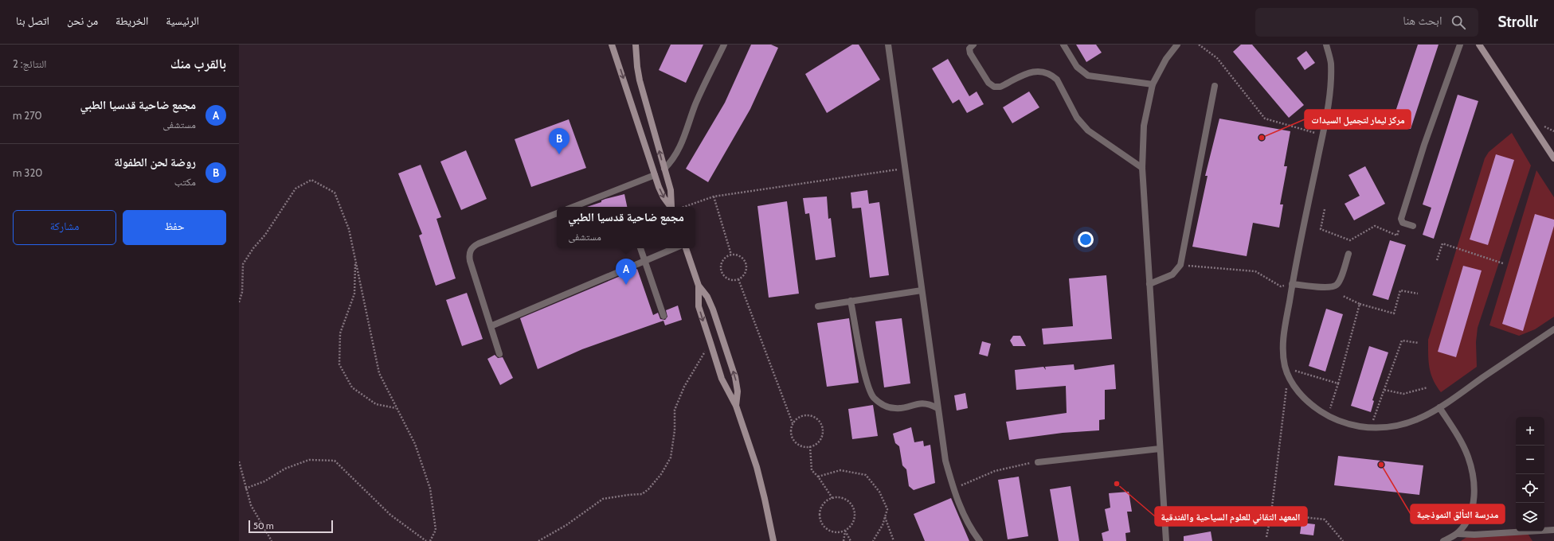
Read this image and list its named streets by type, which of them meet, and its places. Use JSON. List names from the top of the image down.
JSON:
{
  "places": ["مركز ليمار لتجميل السيدات", "مدرسة التألق النموذجية", "المعهد التقاني للعلوم السياحية والفندقية"],
  "scale_bar": "50 m",
  "page": {
    "header": "Strollr",
    "search": "ابحث هنا",
    "nav": [
      "الرئيسية",
      "الخريطة",
      "من نحن",
      "اتصل بنا"
    ],
    "heading": ["بالقرب منك", "النتائج: 2"],
    "list": [
      {
        "mark": "A",
        "name": "مجمع ضاحية قدسيا الطبي",
        "note": "مستشفى",
        "value": "270 m"
      },
      {
        "mark": "B",
        "name": "روضة لحن الطفولة",
        "note": "مكتب",
        "value": "320 m"
      }
    ],
    "pins": ["B", "A"],
    "buttons": ["حفظ", "مشاركة"],
    "popup": ["مجمع ضاحية قدسيا الطبي", "مستشفى"],
    "map_buttons": ["+", "−"],
    "scale": "50 m"
  }
}
